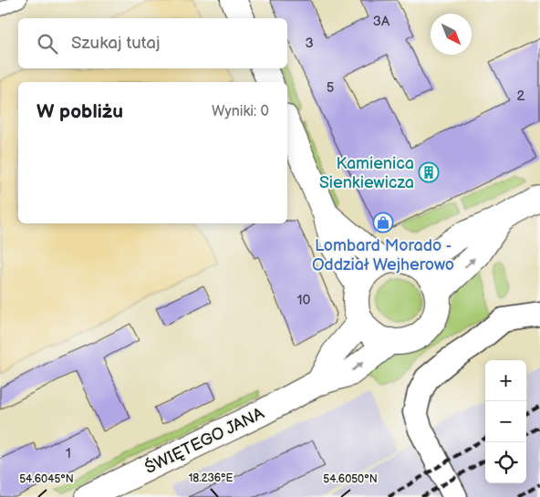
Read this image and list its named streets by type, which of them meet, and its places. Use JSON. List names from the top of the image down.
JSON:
{
  "streets": {
    "street": ["ŚWIĘTEGO JANA"]
  },
  "places": {
    "building": ["Kamienica Sienkiewicza"],
    "shop": ["Lombard Morado - Oddział Wejherowo"]
  },
  "house_numbers": [
    "3A",
    "3",
    "5",
    "2",
    "10",
    "1"
  ],
  "north": "bottom right",
  "page": {
    "search": "Szukaj tutaj",
    "heading": ["W pobliżu", "Wyniki: 0"],
    "map_buttons": ["+", "−"]
  },
  "coordinates": ["18.236°E", "54.6045°N", "54.6050°N"]
}
